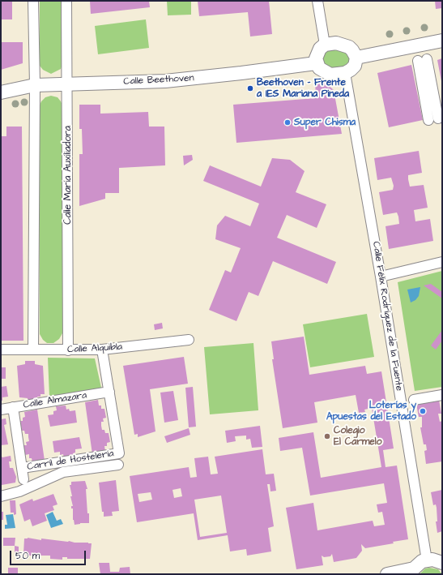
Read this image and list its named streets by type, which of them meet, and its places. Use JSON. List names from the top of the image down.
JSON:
{
  "streets": {
    "main road": ["Calle Beethoven"],
    "street": [
      "Calle María Auxiliadora",
      "Calle Félix Rodríguez de la Fuente",
      "Calle Alquibla",
      "Calle Almazara",
      "Carril de Hostelería"
    ]
  },
  "crossings": [
    ["Calle Beethoven", "Calle María Auxiliadora"],
    ["Calle Beethoven", "Calle Félix Rodríguez de la Fuente"],
    ["Calle María Auxiliadora", "Calle Alquibla"],
    ["Calle Almazara", "Carril de Hostelería"]
  ],
  "places": [
    "Beethoven - Frente a IES Mariana Pineda",
    "Super Chisma",
    "Loterías y Apuestas del Estado",
    "Colegio El Carmelo"
  ],
  "scale_bar": "50 m"
}
